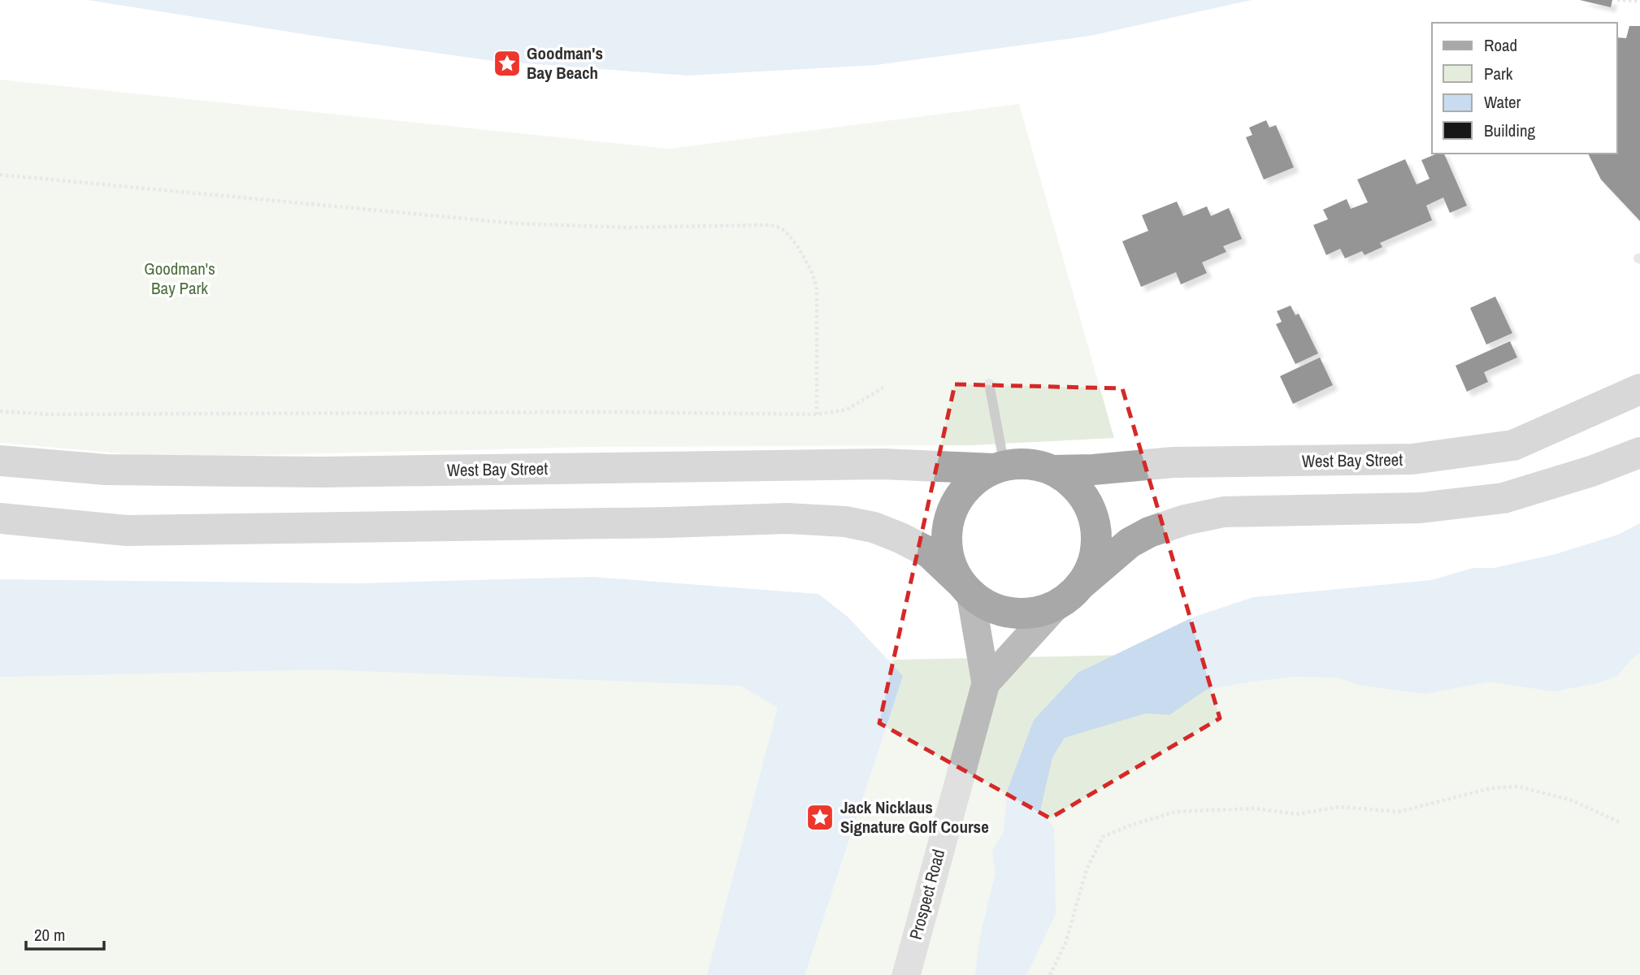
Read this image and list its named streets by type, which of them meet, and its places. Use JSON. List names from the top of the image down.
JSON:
{
  "streets": {
    "main road": ["West Bay Street"],
    "street": ["Prospect Road"]
  },
  "crossings": [
    ["West Bay Street", "Prospect Road"]
  ],
  "parks": ["Goodman's Bay Park"],
  "places": {
    "place": ["Goodman's Bay Beach", "Jack Nicklaus Signature Golf Course"]
  },
  "legend": [
    "Road",
    "Park",
    "Water",
    "Building"
  ],
  "scale_bar": "20 m"
}
